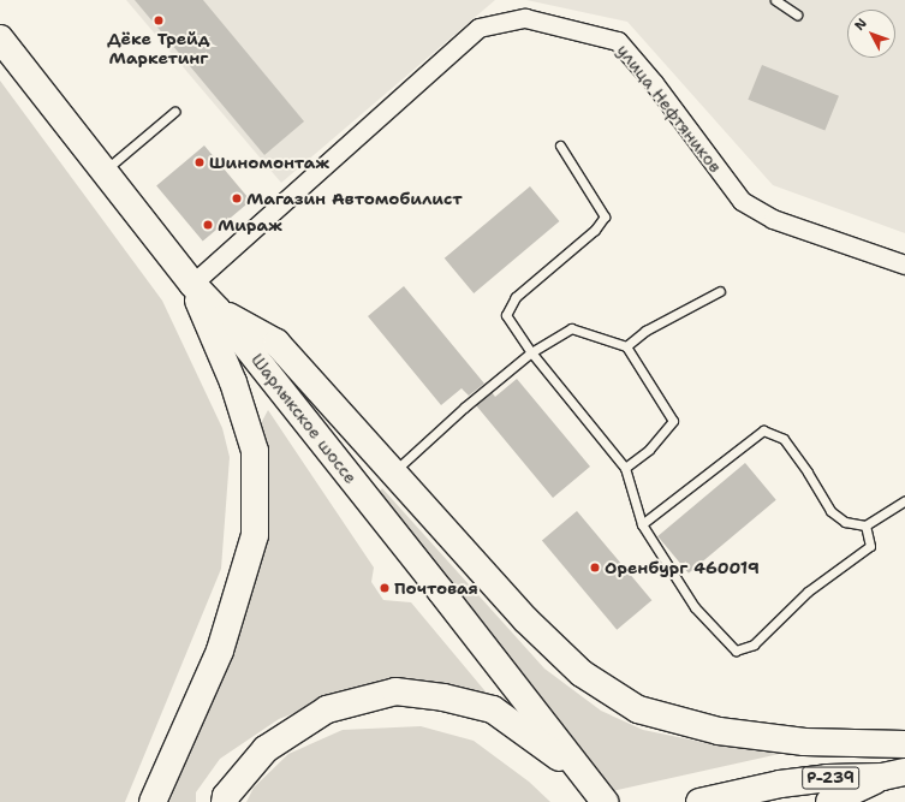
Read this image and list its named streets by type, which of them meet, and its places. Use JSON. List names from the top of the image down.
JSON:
{
  "streets": {
    "main road": ["Шарлыкское шоссе", "Р-239"],
    "street": ["улица Нефтяников"]
  },
  "crossings": [
    ["улица Нефтяников", "Шарлыкское шоссе"]
  ],
  "places": [
    "Дёке Трейд Маркетинг",
    "Шиномонтаж",
    "Магазин Автомобилист",
    "Мираж",
    "Оренбург 460019",
    "Почтовая"
  ],
  "north": "top left"
}
